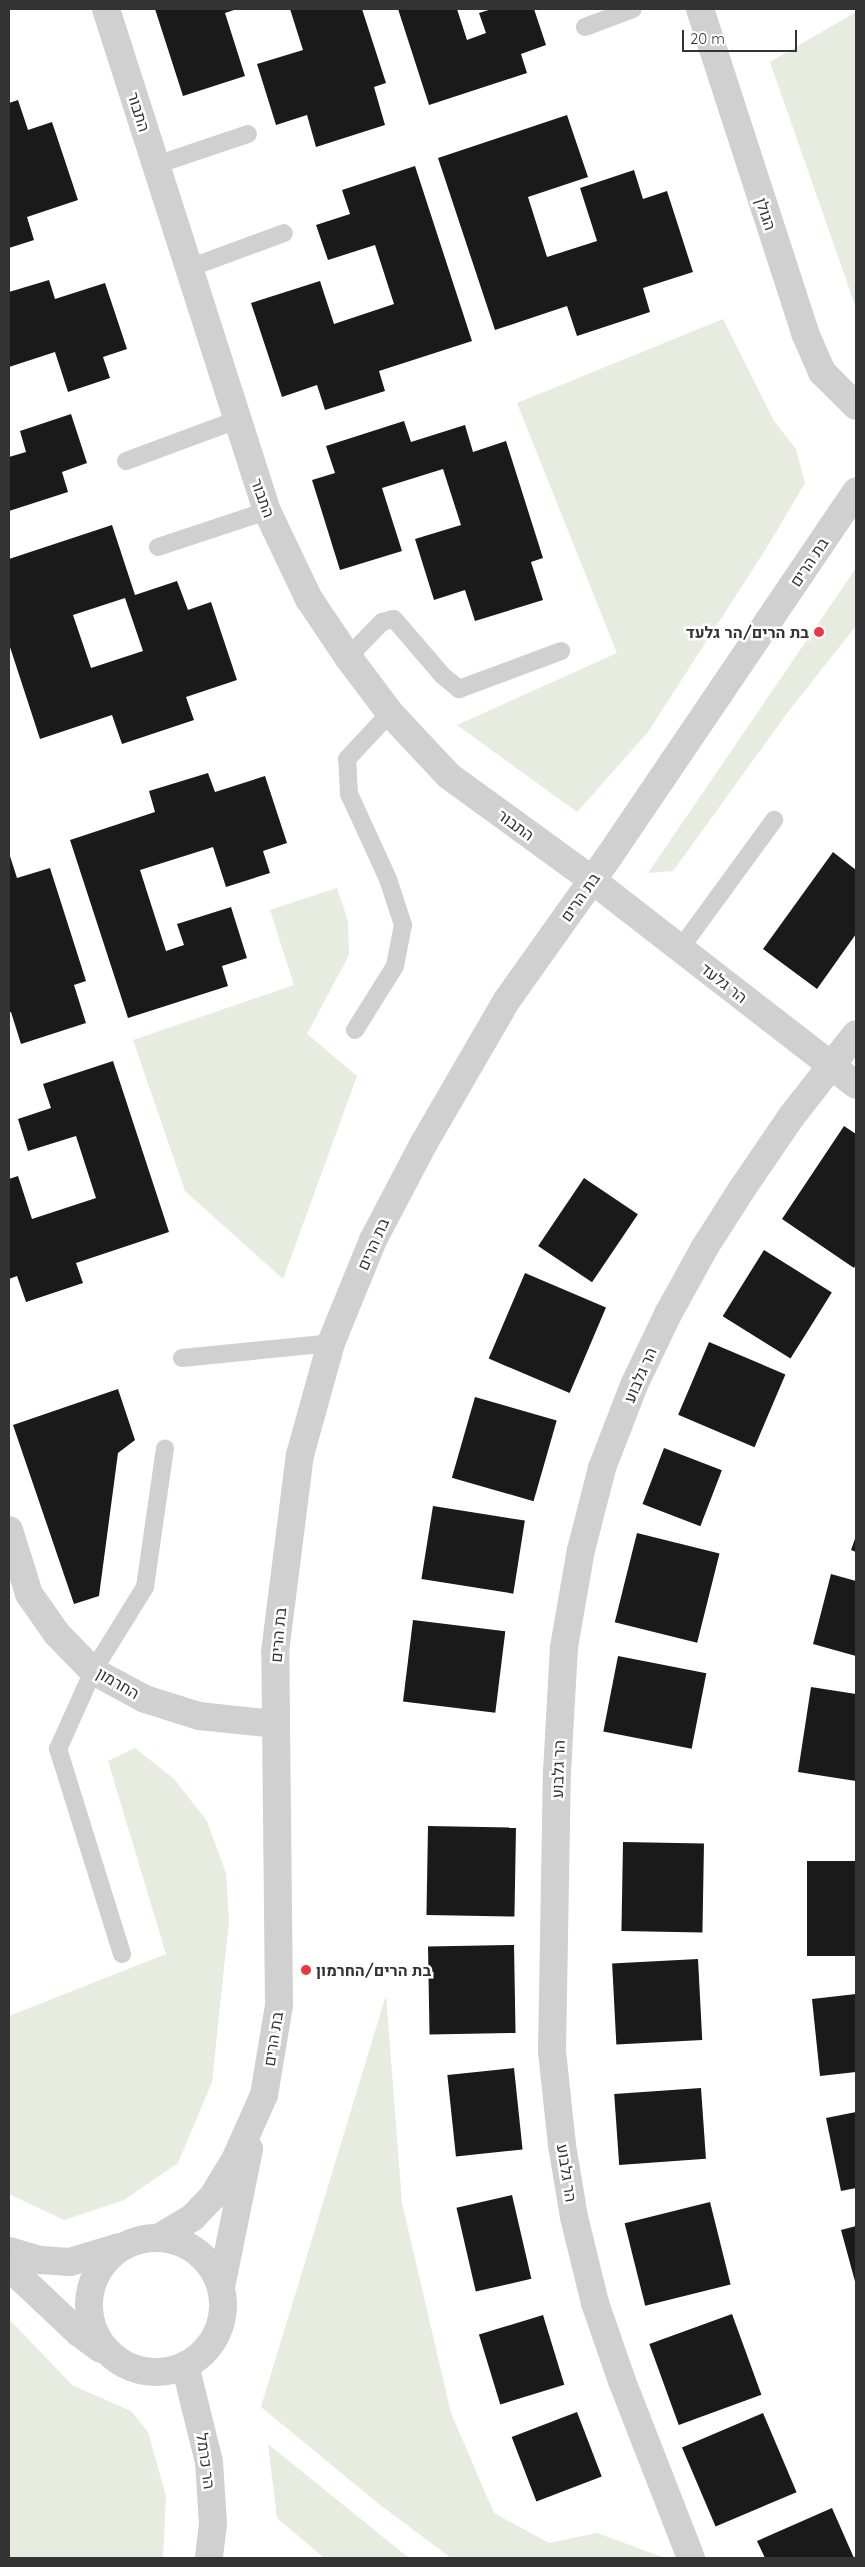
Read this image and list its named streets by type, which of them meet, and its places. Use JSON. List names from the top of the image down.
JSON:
{
  "streets": {
    "street": [
      "התבור",
      "הגולן",
      "בת הרים",
      "הר גלעד",
      "הר גלבוע",
      "החרמון",
      "הר כרמל"
    ]
  },
  "crossings": [
    ["התבור", "בת הרים"],
    ["התבור", "הר גלעד"],
    ["בת הרים", "הר גלעד"],
    ["בת הרים", "החרמון"],
    ["בת הרים", "הר כרמל"],
    ["הר גלעד", "הר גלבוע"]
  ],
  "places": ["בת הרים/הר גלעד", "בת הרים/החרמון"],
  "scale_bar": "20 m"
}
